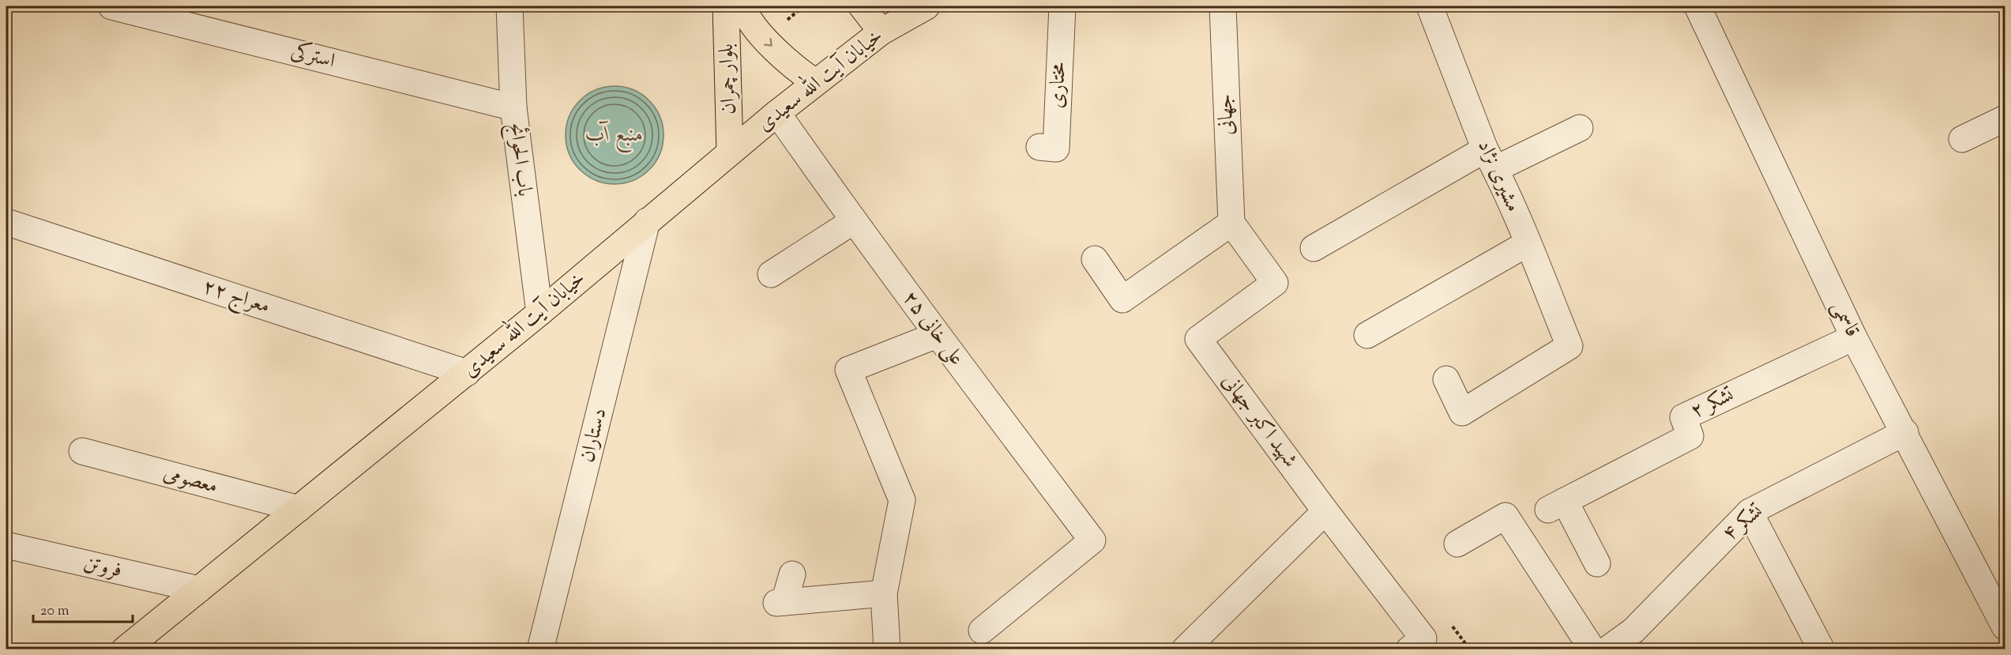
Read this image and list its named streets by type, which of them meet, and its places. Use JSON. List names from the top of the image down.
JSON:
{
  "streets": {
    "main road": ["بلوار چمران", "خیابان آیت الله سعیدی"],
    "street": [
      "استرکی",
      "مختاری",
      "جهانی",
      "باب الحوائج",
      "مشیری نژاد",
      "معراج ۲۲",
      "قاسمی",
      "علی خانی ۲۵",
      "تشکر ۲",
      "شهید اکبر جهانی",
      "دستاران",
      "معصومی",
      "تشکر ۴",
      "فروتن"
    ]
  },
  "crossings": [
    ["استرکی", "باب الحوائج"],
    ["بلوار چمران", "خیابان آیت الله سعیدی"],
    ["خیابان آیت الله سعیدی", "باب الحوائج"],
    ["خیابان آیت الله سعیدی", "معراج ۲۲"],
    ["خیابان آیت الله سعیدی", "علی خانی ۲۵"],
    ["خیابان آیت الله سعیدی", "دستاران"],
    ["خیابان آیت الله سعیدی", "معصومی"],
    ["خیابان آیت الله سعیدی", "فروتن"],
    ["جهانی", "شهید اکبر جهانی"],
    ["قاسمی", "تشکر ۲"],
    ["قاسمی", "تشکر ۴"]
  ],
  "water": ["منبع آب"],
  "scale_bar": "20 m"
}
